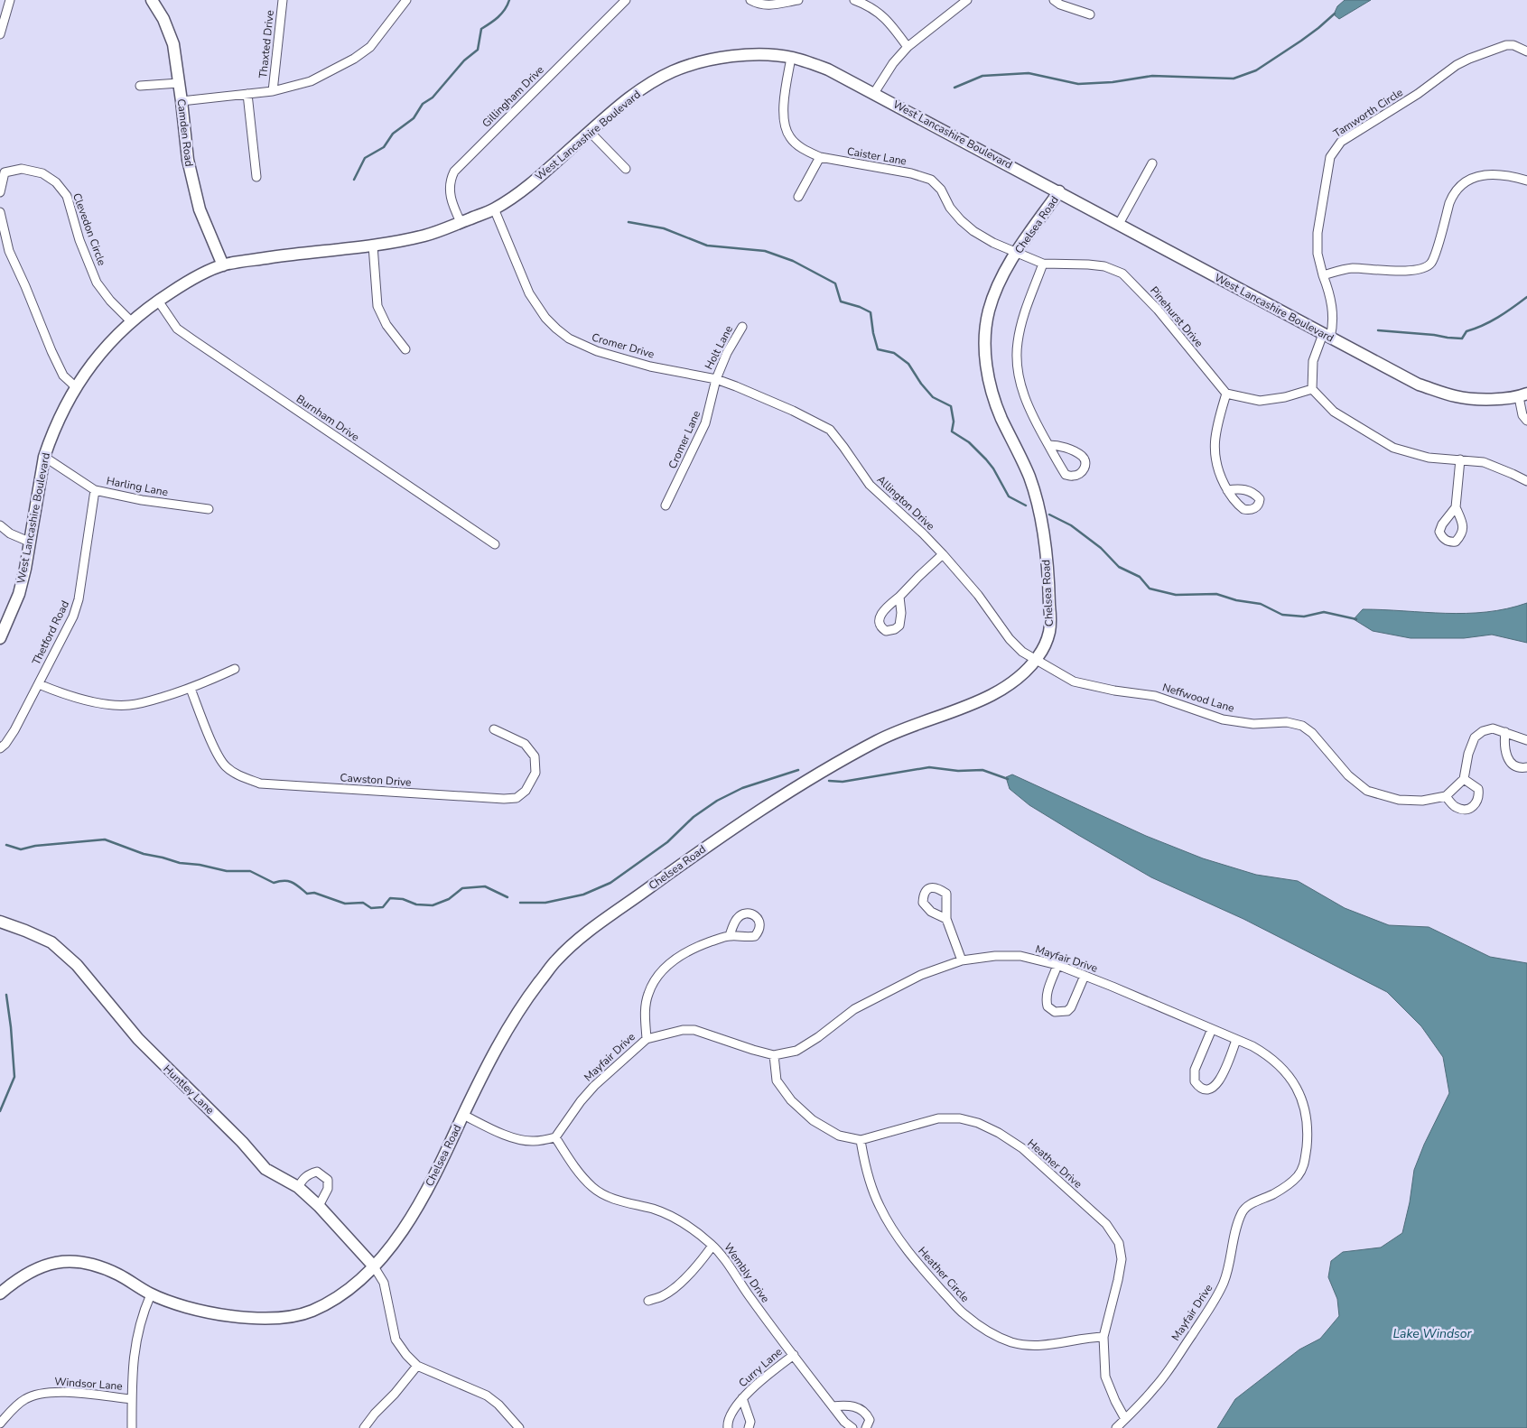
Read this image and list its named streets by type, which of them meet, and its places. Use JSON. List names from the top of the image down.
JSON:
{
  "streets": {
    "street": [
      "Thaxted Drive",
      "Gillingham Drive",
      "Tamworth Circle",
      "Camden Road",
      "West Lancashire Boulevard",
      "Caister Lane",
      "Chelsea Road",
      "Clevedon Circle",
      "Pinehurst Drive",
      "Cromer Drive",
      "Holt Lane",
      "Burnham Drive",
      "Cromer Lane",
      "Harling Lane",
      "Allington Drive",
      "Thetford Road",
      "Neffwood Lane",
      "Cawston Drive",
      "Mayfair Drive",
      "Huntley Lane",
      "Heather Drive",
      "Wembly Drive",
      "Heather Circle",
      "Curry Lane",
      "Windsor Lane"
    ]
  },
  "crossings": [
    ["Thaxted Drive", "Camden Road"],
    ["Gillingham Drive", "West Lancashire Boulevard"],
    ["Tamworth Circle", "West Lancashire Boulevard"],
    ["Camden Road", "West Lancashire Boulevard"],
    ["West Lancashire Boulevard", "Caister Lane"],
    ["West Lancashire Boulevard", "Chelsea Road"],
    ["West Lancashire Boulevard", "Clevedon Circle"],
    ["West Lancashire Boulevard", "Cromer Drive"],
    ["West Lancashire Boulevard", "Burnham Drive"],
    ["West Lancashire Boulevard", "Harling Lane"],
    ["Caister Lane", "Chelsea Road"],
    ["Caister Lane", "Pinehurst Drive"],
    ["Chelsea Road", "Pinehurst Drive"],
    ["Chelsea Road", "Allington Drive"],
    ["Chelsea Road", "Neffwood Lane"],
    ["Chelsea Road", "Huntley Lane"],
    ["Cromer Drive", "Holt Lane"],
    ["Cromer Drive", "Cromer Lane"],
    ["Cromer Drive", "Allington Drive"],
    ["Holt Lane", "Cromer Lane"],
    ["Holt Lane", "Allington Drive"],
    ["Cromer Lane", "Allington Drive"],
    ["Harling Lane", "Thetford Road"],
    ["Allington Drive", "Neffwood Lane"],
    ["Mayfair Drive", "Heather Drive"],
    ["Mayfair Drive", "Wembly Drive"],
    ["Heather Drive", "Heather Circle"],
    ["Wembly Drive", "Curry Lane"]
  ],
  "water": ["Lake Windsor"]
}
